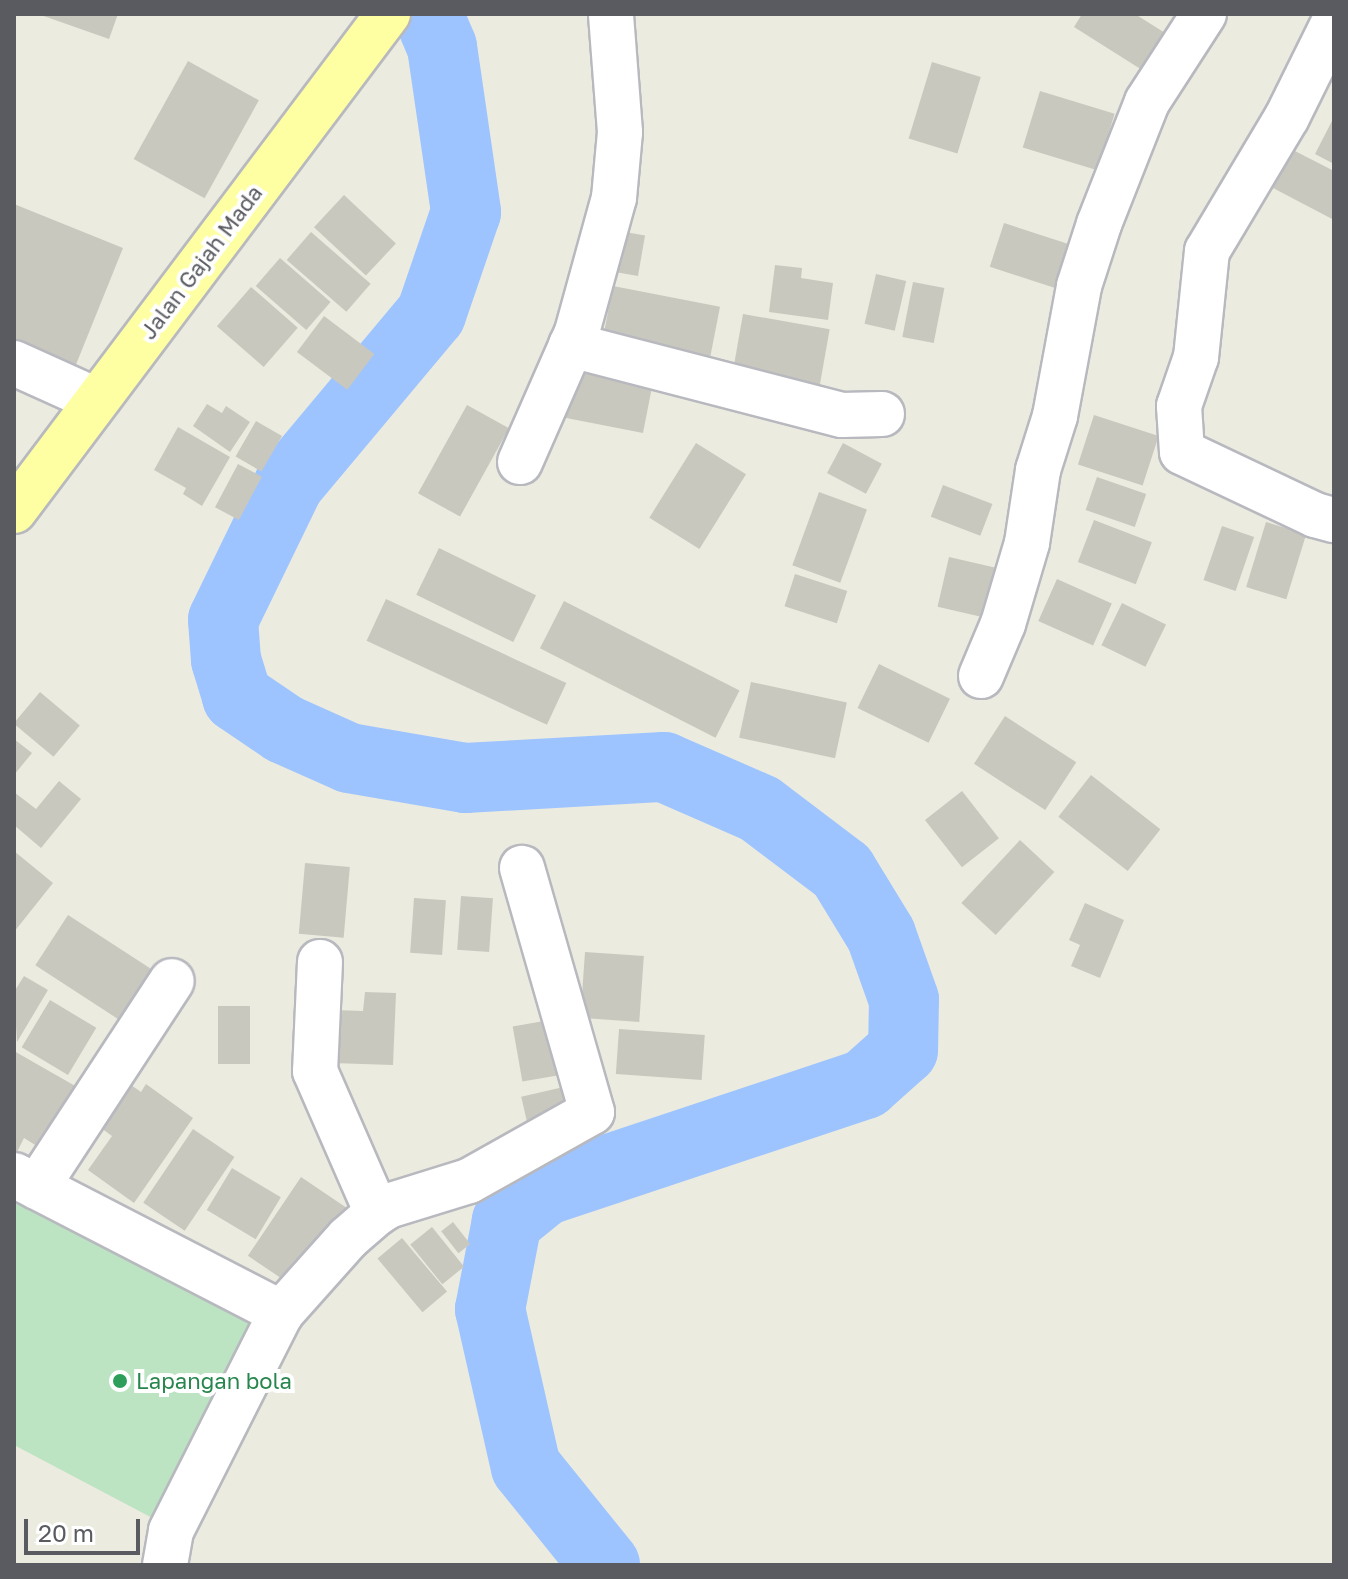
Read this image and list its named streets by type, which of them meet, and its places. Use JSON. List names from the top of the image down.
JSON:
{
  "streets": {
    "main road": ["Jalan Gajah Mada"]
  },
  "places": ["Lapangan bola"],
  "scale_bar": "20 m"
}
